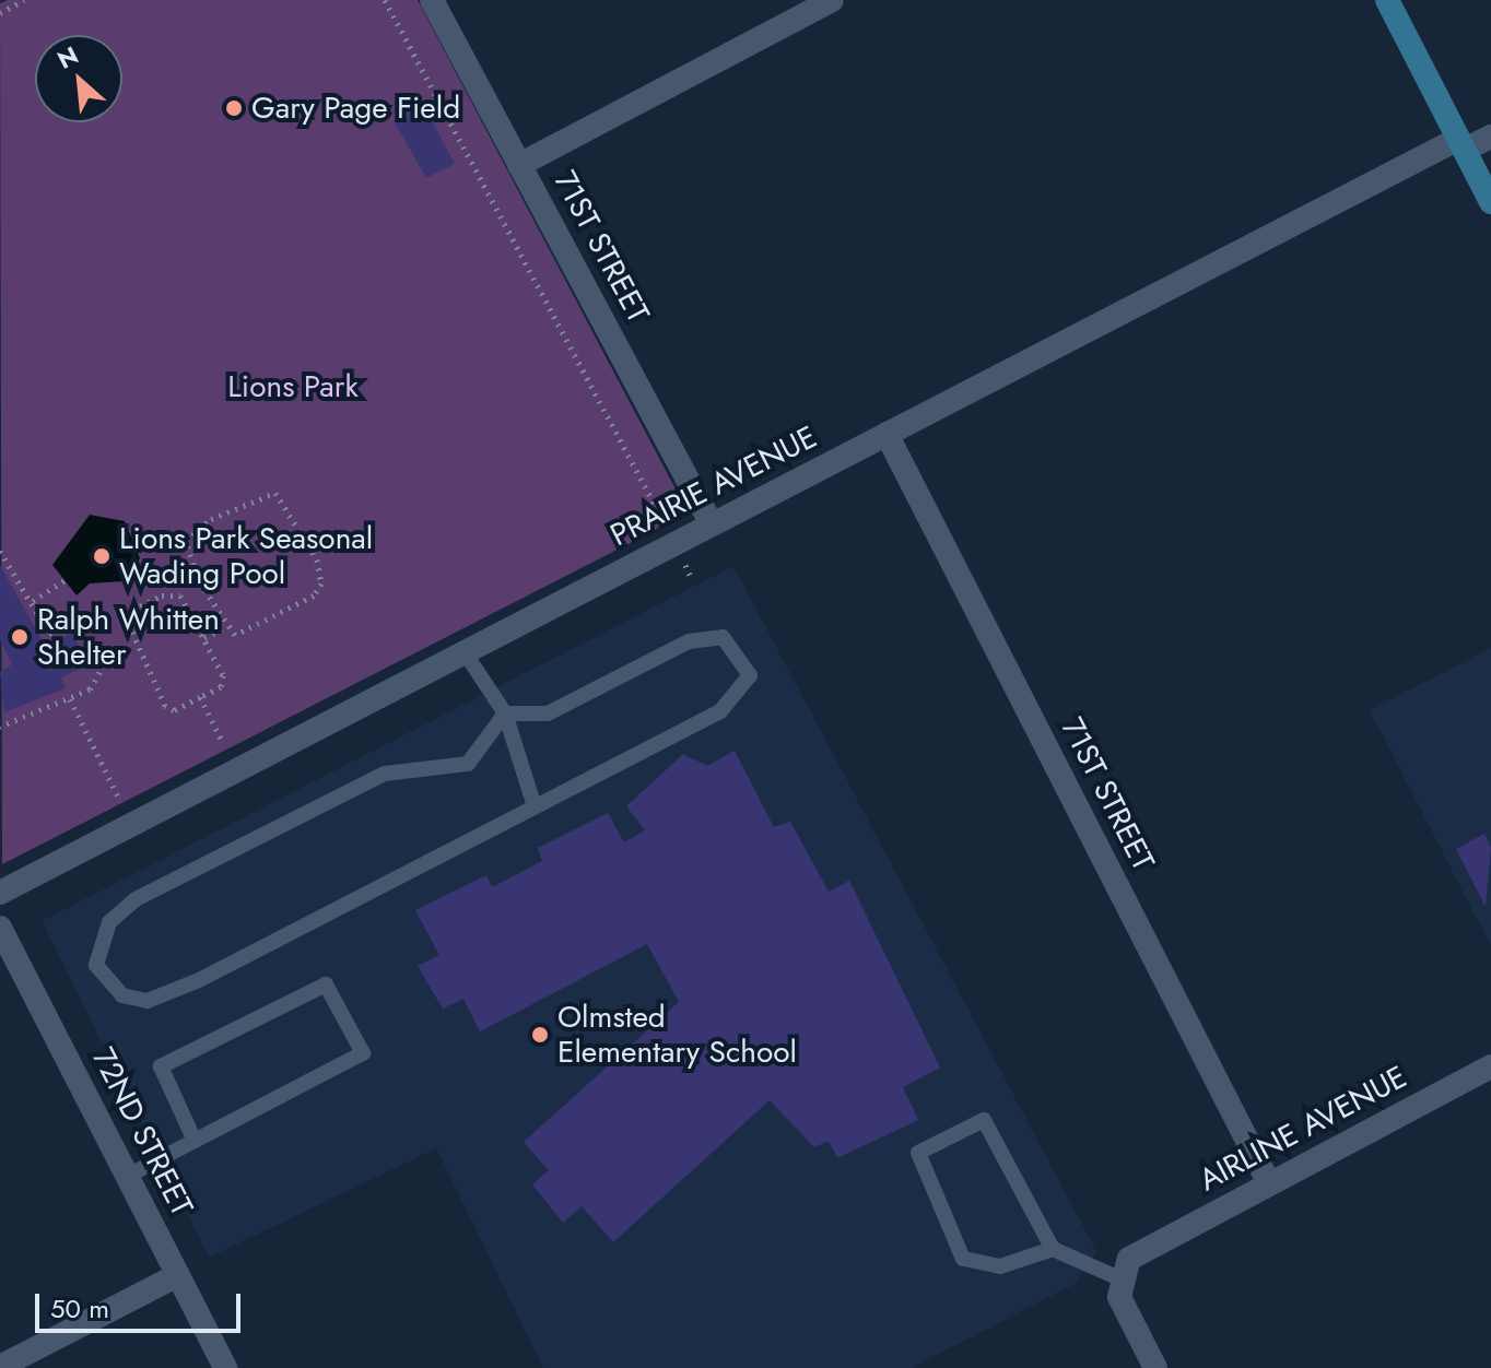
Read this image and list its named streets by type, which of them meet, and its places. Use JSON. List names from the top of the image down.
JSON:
{
  "streets": {
    "street": [
      "71ST STREET",
      "PRAIRIE AVENUE",
      "AIRLINE AVENUE",
      "72ND STREET"
    ]
  },
  "crossings": [
    ["71ST STREET", "PRAIRIE AVENUE"],
    ["71ST STREET", "AIRLINE AVENUE"]
  ],
  "parks": ["Lions Park"],
  "places": [
    "Gary Page Field",
    "Lions Park Seasonal Wading Pool",
    "Ralph Whitten Shelter",
    "Olmsted Elementary School"
  ],
  "scale_bar": "50 m",
  "north": "top left"
}
